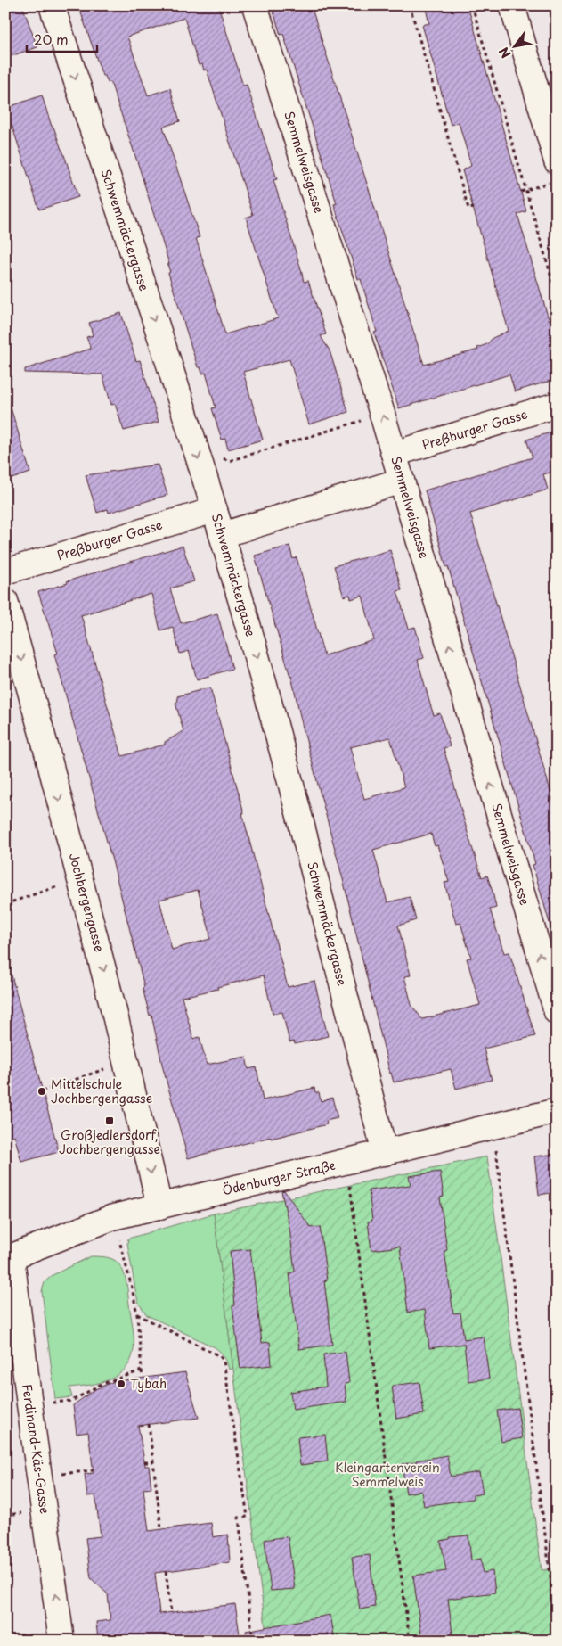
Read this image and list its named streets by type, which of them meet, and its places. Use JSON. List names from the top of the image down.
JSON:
{
  "streets": {
    "street": [
      "Semmelweisgasse",
      "Schwemmäckergasse",
      "Preßburger Gasse",
      "Jochbergengasse",
      "Ödenburger Straße",
      "Ferdinand-Käs-Gasse"
    ]
  },
  "crossings": [
    ["Semmelweisgasse", "Preßburger Gasse"],
    ["Schwemmäckergasse", "Preßburger Gasse"],
    ["Schwemmäckergasse", "Ödenburger Straße"],
    ["Jochbergengasse", "Ödenburger Straße"],
    ["Ödenburger Straße", "Ferdinand-Käs-Gasse"]
  ],
  "one_way": [
    "Semmelweisgasse",
    "Schwemmäckergasse",
    "Jochbergengasse",
    "Ferdinand-Käs-Gasse"
  ],
  "parks": ["Kleingartenverein Semmelweis"],
  "places": {
    "other": ["Mittelschule Jochbergengasse", "Tybah"],
    "transit": ["Großjedlersdorf, Jochbergengasse"]
  },
  "scale_bar": "20 m",
  "north": "bottom left"
}
